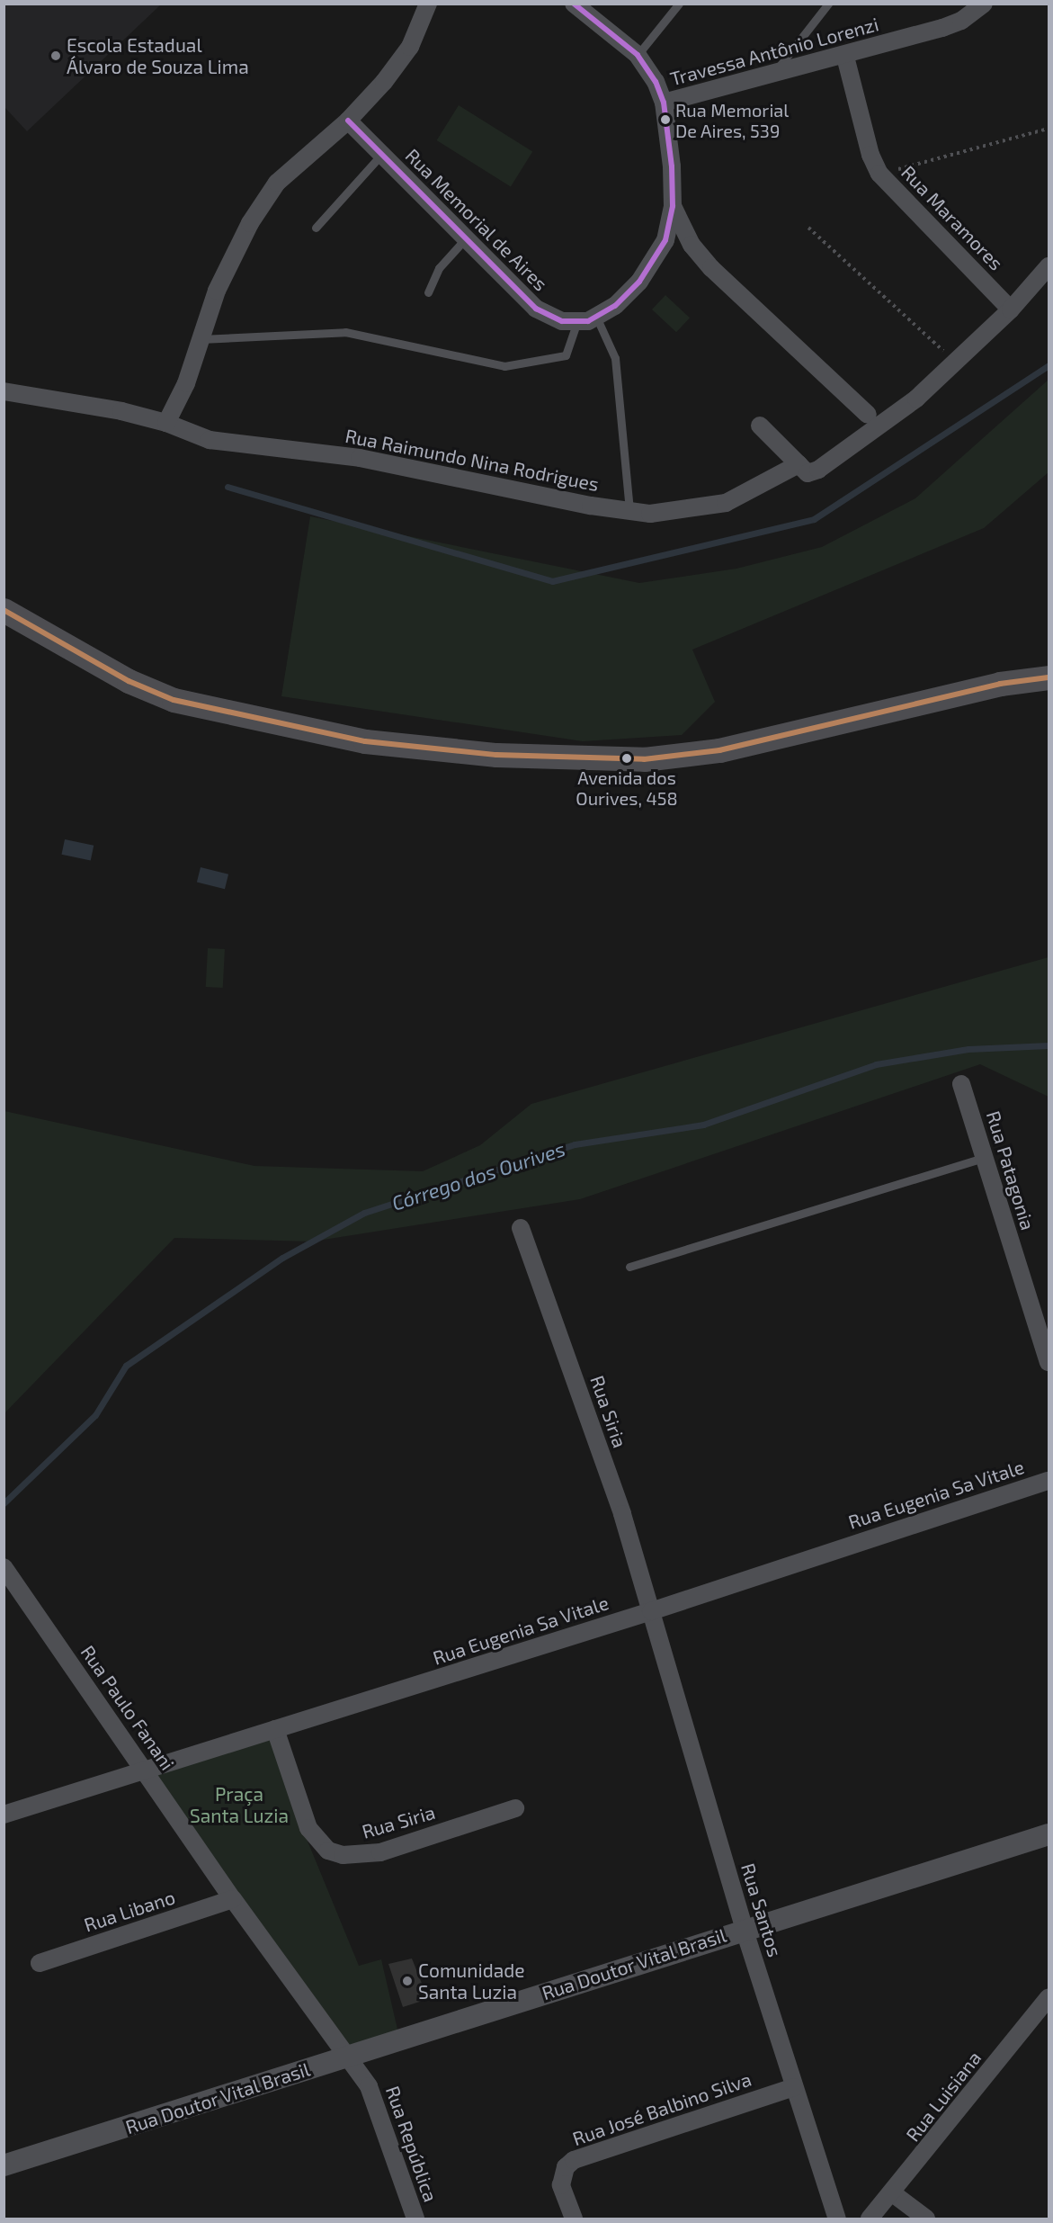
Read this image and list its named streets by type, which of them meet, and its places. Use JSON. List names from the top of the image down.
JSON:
{
  "streets": {
    "street": [
      "Travessa Antônio Lorenzi",
      "Rua Maramores",
      "Rua Memorial de Aires",
      "Rua Raimundo Nina Rodrigues",
      "Rua Patagonia",
      "Rua Siria",
      "Rua Eugenia Sa Vitale",
      "Rua Paulo Fanani",
      "Rua Santos",
      "Rua Libano",
      "Rua Doutor Vital Brasil",
      "Rua Luisiana",
      "Rua José Balbino Silva",
      "Rua República"
    ]
  },
  "crossings": [
    ["Travessa Antônio Lorenzi", "Rua Maramores"],
    ["Travessa Antônio Lorenzi", "Rua Memorial de Aires"],
    ["Rua Siria", "Rua Eugenia Sa Vitale"],
    ["Rua Siria", "Rua Santos"],
    ["Rua Eugenia Sa Vitale", "Rua Paulo Fanani"],
    ["Rua Eugenia Sa Vitale", "Rua Santos"],
    ["Rua Paulo Fanani", "Rua Libano"],
    ["Rua Paulo Fanani", "Rua Doutor Vital Brasil"],
    ["Rua Paulo Fanani", "Rua República"],
    ["Rua Santos", "Rua Doutor Vital Brasil"],
    ["Rua Santos", "Rua José Balbino Silva"],
    ["Rua Doutor Vital Brasil", "Rua República"]
  ],
  "water": ["Córrego dos Ourives"],
  "parks": ["Praça Santa Luzia"],
  "places": [
    "Escola Estadual Álvaro de Souza Lima",
    "Rua Memorial De Aires, 539",
    "Avenida dos Ourives, 458",
    "Comunidade Santa Luzia"
  ]
}
